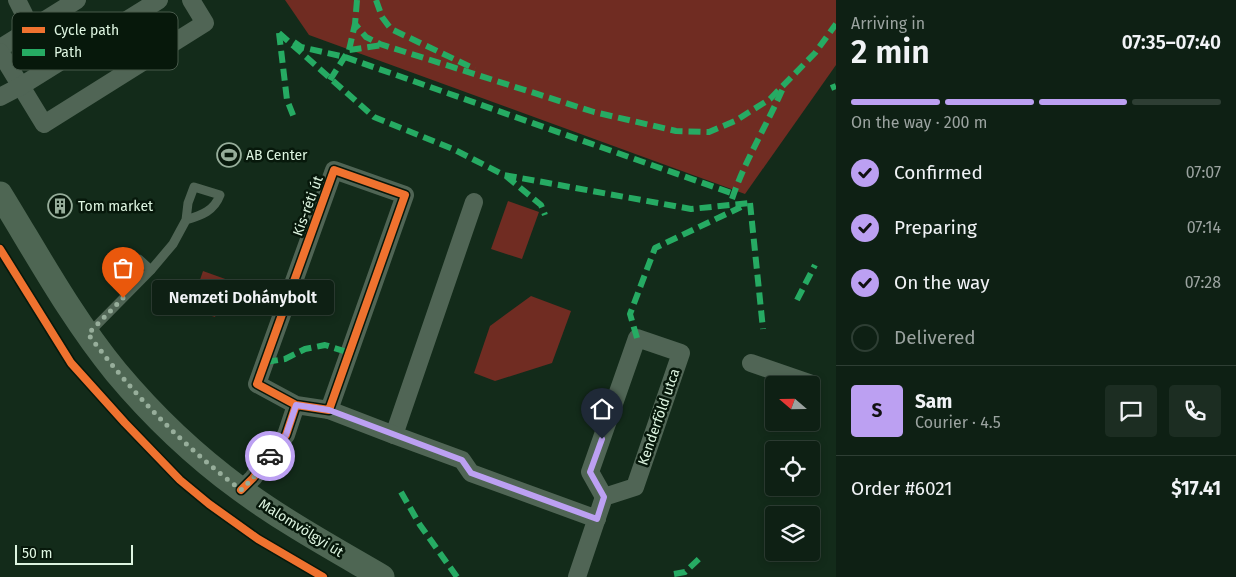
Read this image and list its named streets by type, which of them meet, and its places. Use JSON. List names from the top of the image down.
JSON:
{
  "streets": {
    "main road": ["Malomvölgyi út"],
    "street": ["Kis-réti út", "Kenderföld utca"]
  },
  "places": {
    "sports": ["AB Center"],
    "building": ["Tom market"],
    "other": ["Nemzeti Dohánybolt"]
  },
  "legend": ["Cycle path", "Path"],
  "scale_bar": "50 m",
  "north": "left",
  "page": {
    "heading": ["2 min", "Arriving in", "07:35–07:40"],
    "panel": [
      "Sam",
      "Courier · 4.5",
      "Order #6021",
      "$17.41"
    ],
    "bar": "On the way · 200 m",
    "list": [
      ["Confirmed", "07:07"],
      ["Preparing", "07:14"],
      ["On the way", "07:28"],
      "Delivered"
    ],
    "bubble": "Nemzeti Dohánybolt",
    "round": "S",
    "scale": "50 m"
  }
}
